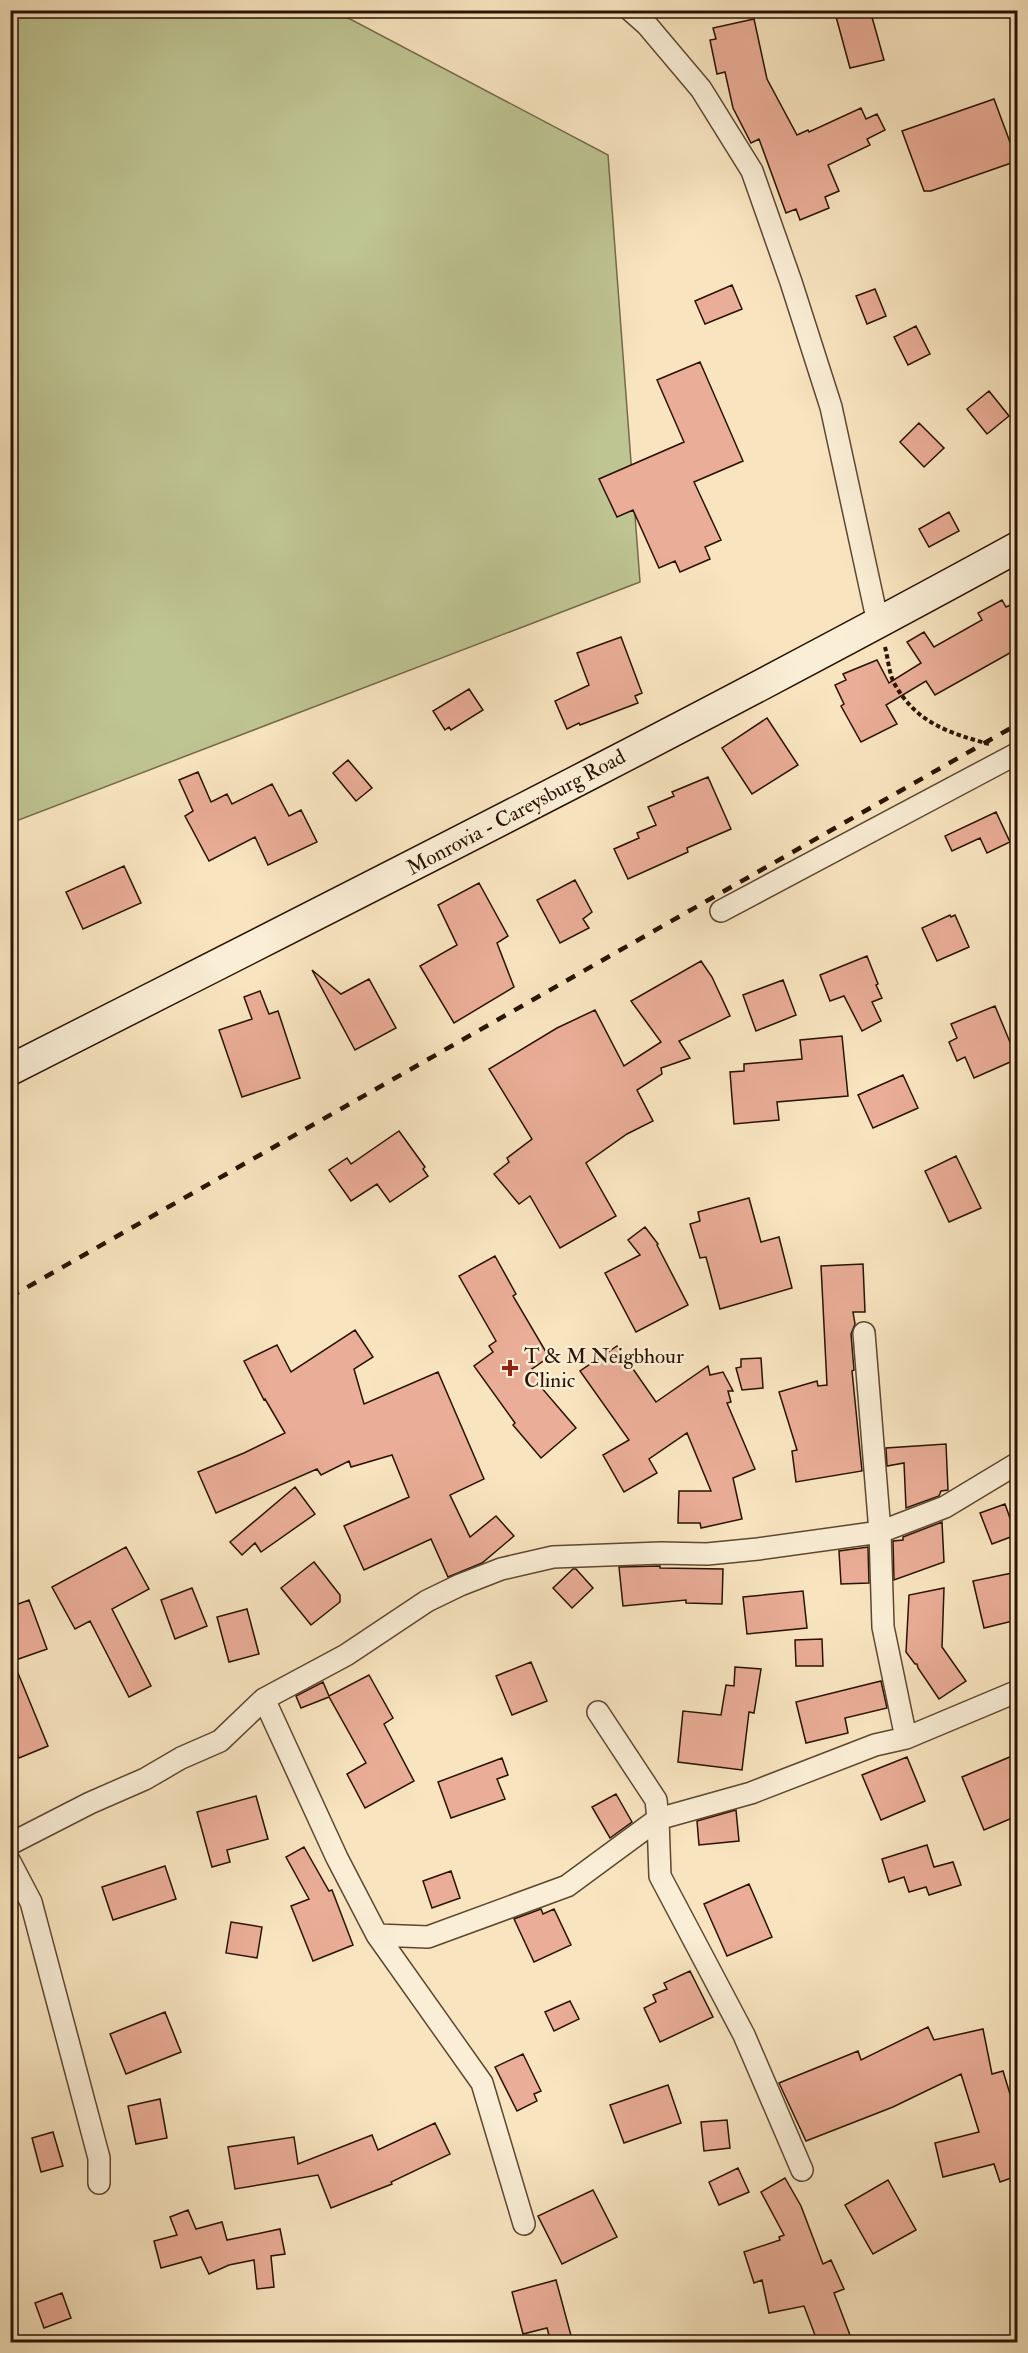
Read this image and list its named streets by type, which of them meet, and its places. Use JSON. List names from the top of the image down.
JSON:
{
  "streets": {
    "main road": ["Monrovia - Careysburg Road"]
  },
  "places": {
    "health": ["T & M Neigbhour Clinic"]
  }
}
